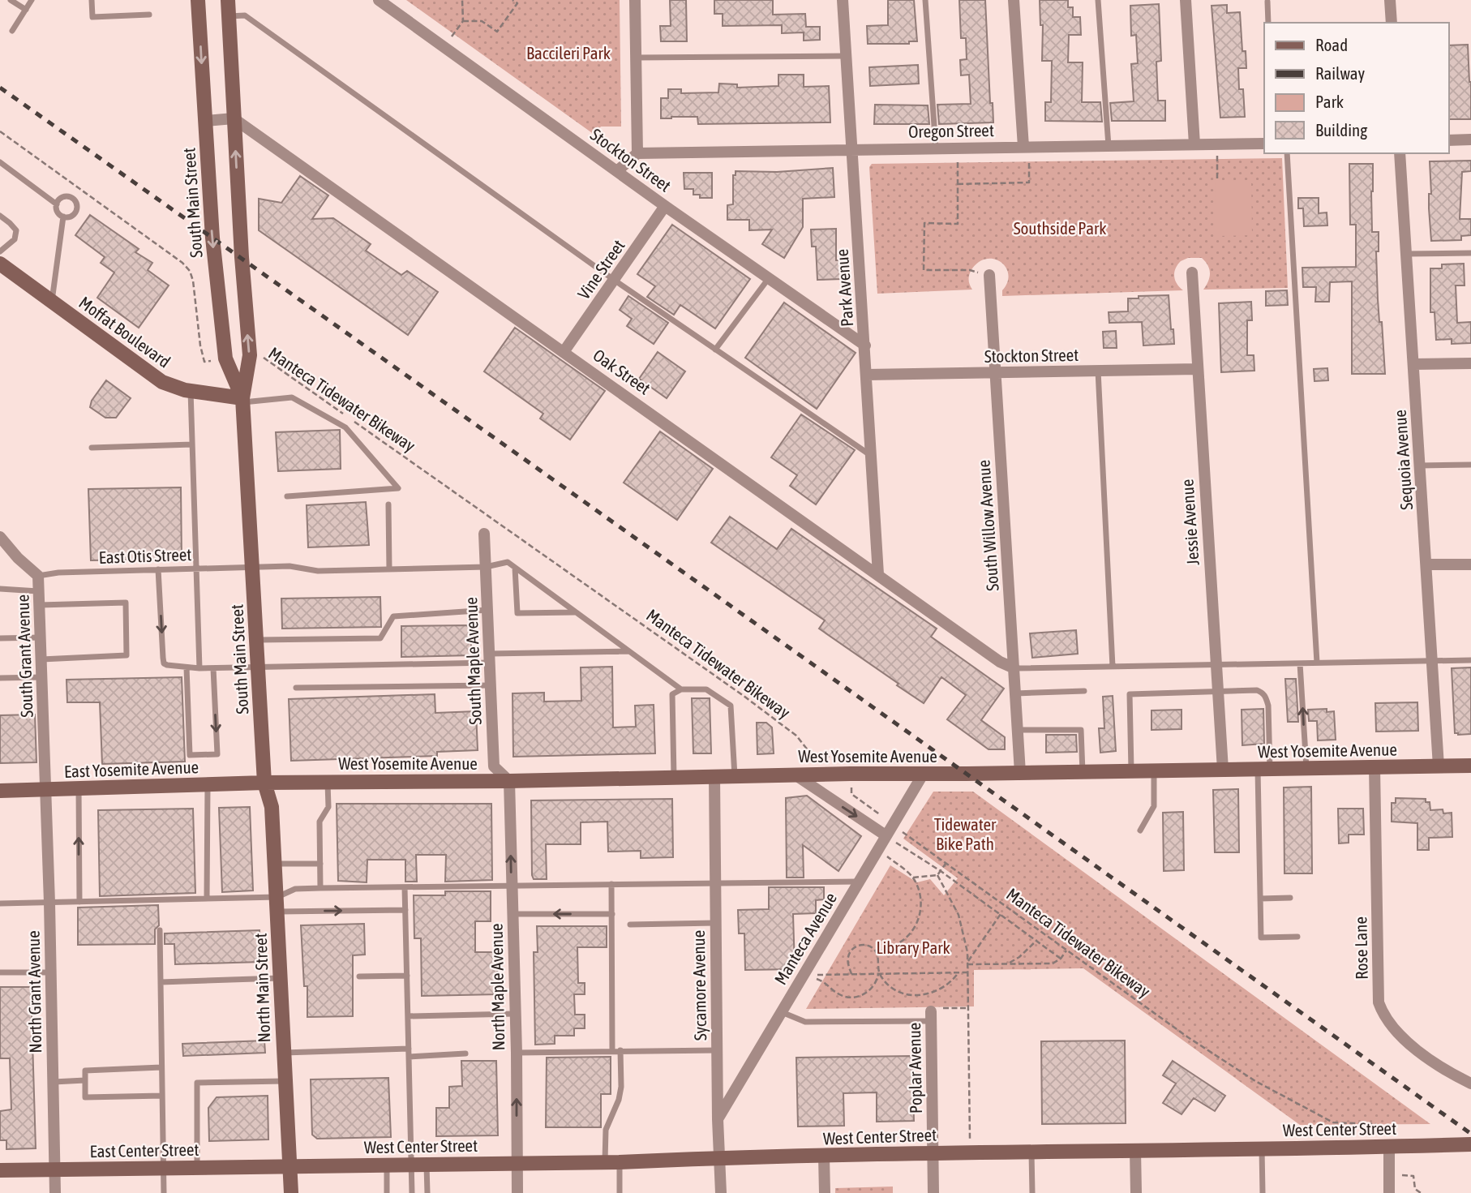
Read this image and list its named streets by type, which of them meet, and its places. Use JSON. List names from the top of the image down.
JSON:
{
  "streets": {
    "main road": [
      "South Main Street",
      "Moffat Boulevard",
      "West Yosemite Avenue",
      "East Yosemite Avenue",
      "North Main Street",
      "West Center Street",
      "East Center Street"
    ],
    "street": [
      "Oregon Street",
      "Stockton Street",
      "Vine Street",
      "Park Avenue",
      "Oak Street",
      "Sequoia Avenue",
      "Jessie Avenue",
      "South Willow Avenue",
      "South Grant Avenue",
      "South Maple Avenue",
      "Manteca Avenue",
      "Rose Lane",
      "Sycamore Avenue",
      "North Maple Avenue",
      "North Grant Avenue",
      "Poplar Avenue"
    ],
    "lane": ["East Otis Street"],
    "path": ["Manteca Tidewater Bikeway"]
  },
  "crossings": [
    ["Oregon Street", "Park Avenue"],
    ["Stockton Street", "Vine Street"],
    ["Stockton Street", "Park Avenue"],
    ["Stockton Street", "Jessie Avenue"],
    ["Stockton Street", "South Willow Avenue"],
    ["South Main Street", "Moffat Boulevard"],
    ["South Main Street", "Oak Street"],
    ["South Main Street", "Manteca Tidewater Bikeway"],
    ["South Main Street", "East Otis Street"],
    ["South Main Street", "West Yosemite Avenue"],
    ["South Main Street", "East Yosemite Avenue"],
    ["South Main Street", "North Main Street"],
    ["Vine Street", "Oak Street"],
    ["Park Avenue", "Oak Street"],
    ["Oak Street", "South Willow Avenue"],
    ["Manteca Tidewater Bikeway", "West Yosemite Avenue"],
    ["Manteca Tidewater Bikeway", "Manteca Avenue"],
    ["Manteca Tidewater Bikeway", "West Center Street"],
    ["Sequoia Avenue", "West Yosemite Avenue"],
    ["Jessie Avenue", "West Yosemite Avenue"],
    ["South Willow Avenue", "West Yosemite Avenue"],
    ["East Otis Street", "South Grant Avenue"],
    ["East Otis Street", "South Maple Avenue"],
    ["South Grant Avenue", "East Yosemite Avenue"],
    ["South Grant Avenue", "North Grant Avenue"],
    ["South Maple Avenue", "West Yosemite Avenue"],
    ["South Maple Avenue", "North Maple Avenue"],
    ["West Yosemite Avenue", "East Yosemite Avenue"],
    ["West Yosemite Avenue", "Manteca Avenue"],
    ["West Yosemite Avenue", "Rose Lane"],
    ["West Yosemite Avenue", "Sycamore Avenue"],
    ["West Yosemite Avenue", "North Maple Avenue"],
    ["West Yosemite Avenue", "North Main Street"],
    ["East Yosemite Avenue", "North Main Street"],
    ["East Yosemite Avenue", "North Grant Avenue"],
    ["Manteca Avenue", "Sycamore Avenue"],
    ["Sycamore Avenue", "West Center Street"],
    ["North Maple Avenue", "West Center Street"],
    ["North Main Street", "West Center Street"],
    ["North Main Street", "East Center Street"],
    ["North Grant Avenue", "East Center Street"],
    ["Poplar Avenue", "West Center Street"],
    ["West Center Street", "East Center Street"]
  ],
  "one_way": ["North Maple Avenue"],
  "parks": [
    "Baccileri Park",
    "Southside Park",
    "Tidewater Bike Path",
    "Library Park"
  ],
  "legend": [
    "Road",
    "Railway",
    "Park",
    "Building"
  ]
}
